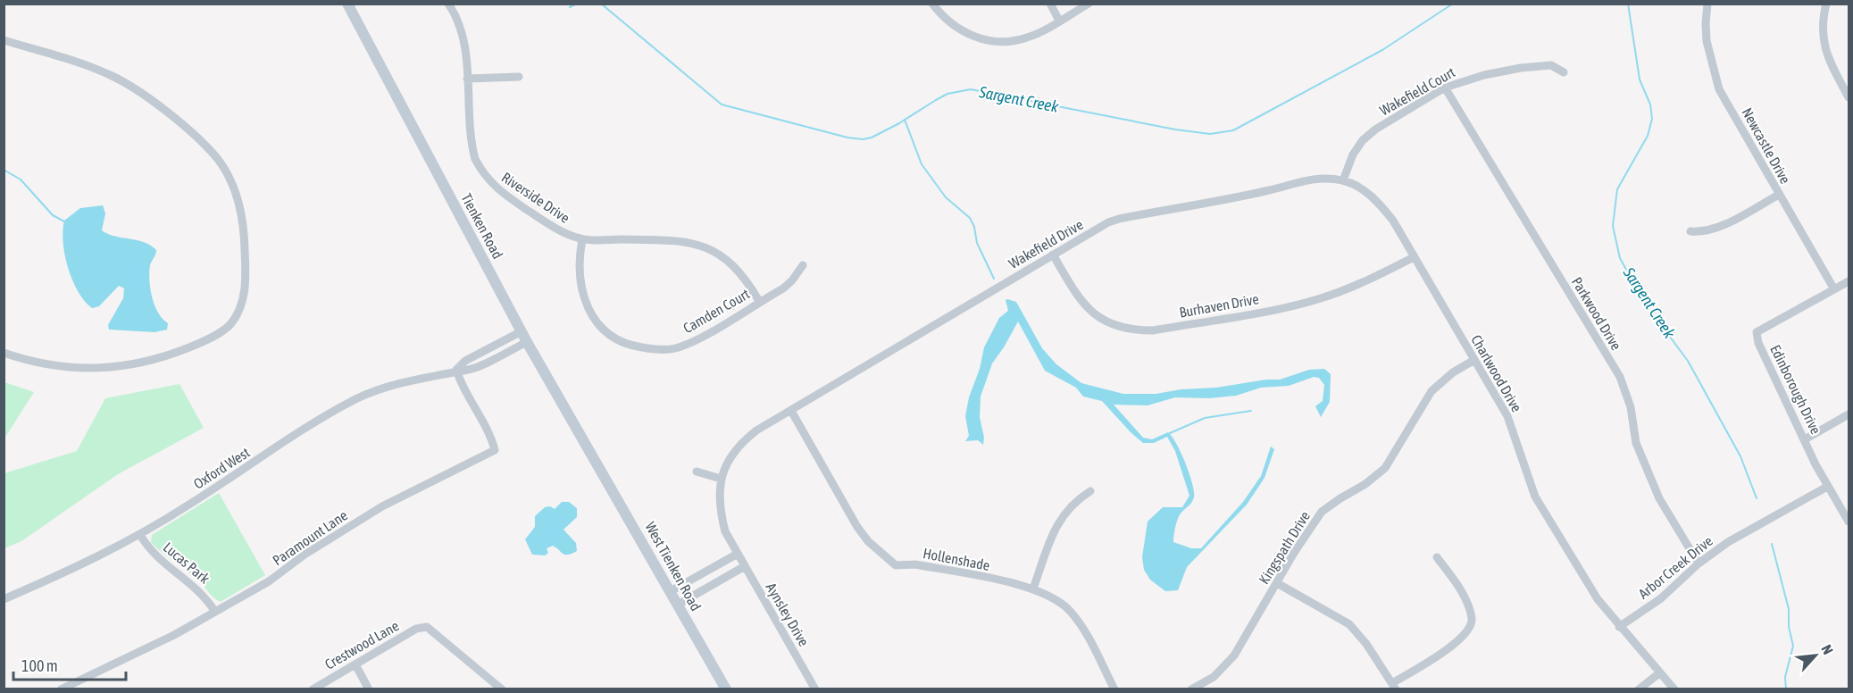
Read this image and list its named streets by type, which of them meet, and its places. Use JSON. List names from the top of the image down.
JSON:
{
  "streets": {
    "street": [
      "Wakefield Court",
      "Newcastle Drive",
      "Riverside Drive",
      "Tienken Road",
      "Wakefield Drive",
      "Burhaven Drive",
      "Camden Court",
      "Parkwood Drive",
      "Charlwood Drive",
      "Edinborough Drive",
      "Oxford West",
      "Paramount Lane",
      "Kingspath Drive",
      "Hollenshade",
      "Lucas Park",
      "West Tienken Road",
      "Arbor Creek Drive",
      "Aynsley Drive",
      "Crestwood Lane"
    ]
  },
  "crossings": [
    ["Wakefield Court", "Wakefield Drive"],
    ["Wakefield Court", "Parkwood Drive"],
    ["Wakefield Court", "Charlwood Drive"],
    ["Newcastle Drive", "Edinborough Drive"],
    ["Riverside Drive", "Camden Court"],
    ["Tienken Road", "Oxford West"],
    ["Tienken Road", "West Tienken Road"],
    ["Wakefield Drive", "Burhaven Drive"],
    ["Wakefield Drive", "Charlwood Drive"],
    ["Wakefield Drive", "Hollenshade"],
    ["Wakefield Drive", "Aynsley Drive"],
    ["Burhaven Drive", "Charlwood Drive"],
    ["Parkwood Drive", "Arbor Creek Drive"],
    ["Charlwood Drive", "Kingspath Drive"],
    ["Charlwood Drive", "Arbor Creek Drive"],
    ["Edinborough Drive", "Arbor Creek Drive"],
    ["Oxford West", "Paramount Lane"],
    ["Oxford West", "Lucas Park"],
    ["Paramount Lane", "Lucas Park"]
  ],
  "water": ["Sargent Creek"],
  "scale_bar": "100 m",
  "north": "top right"
}
